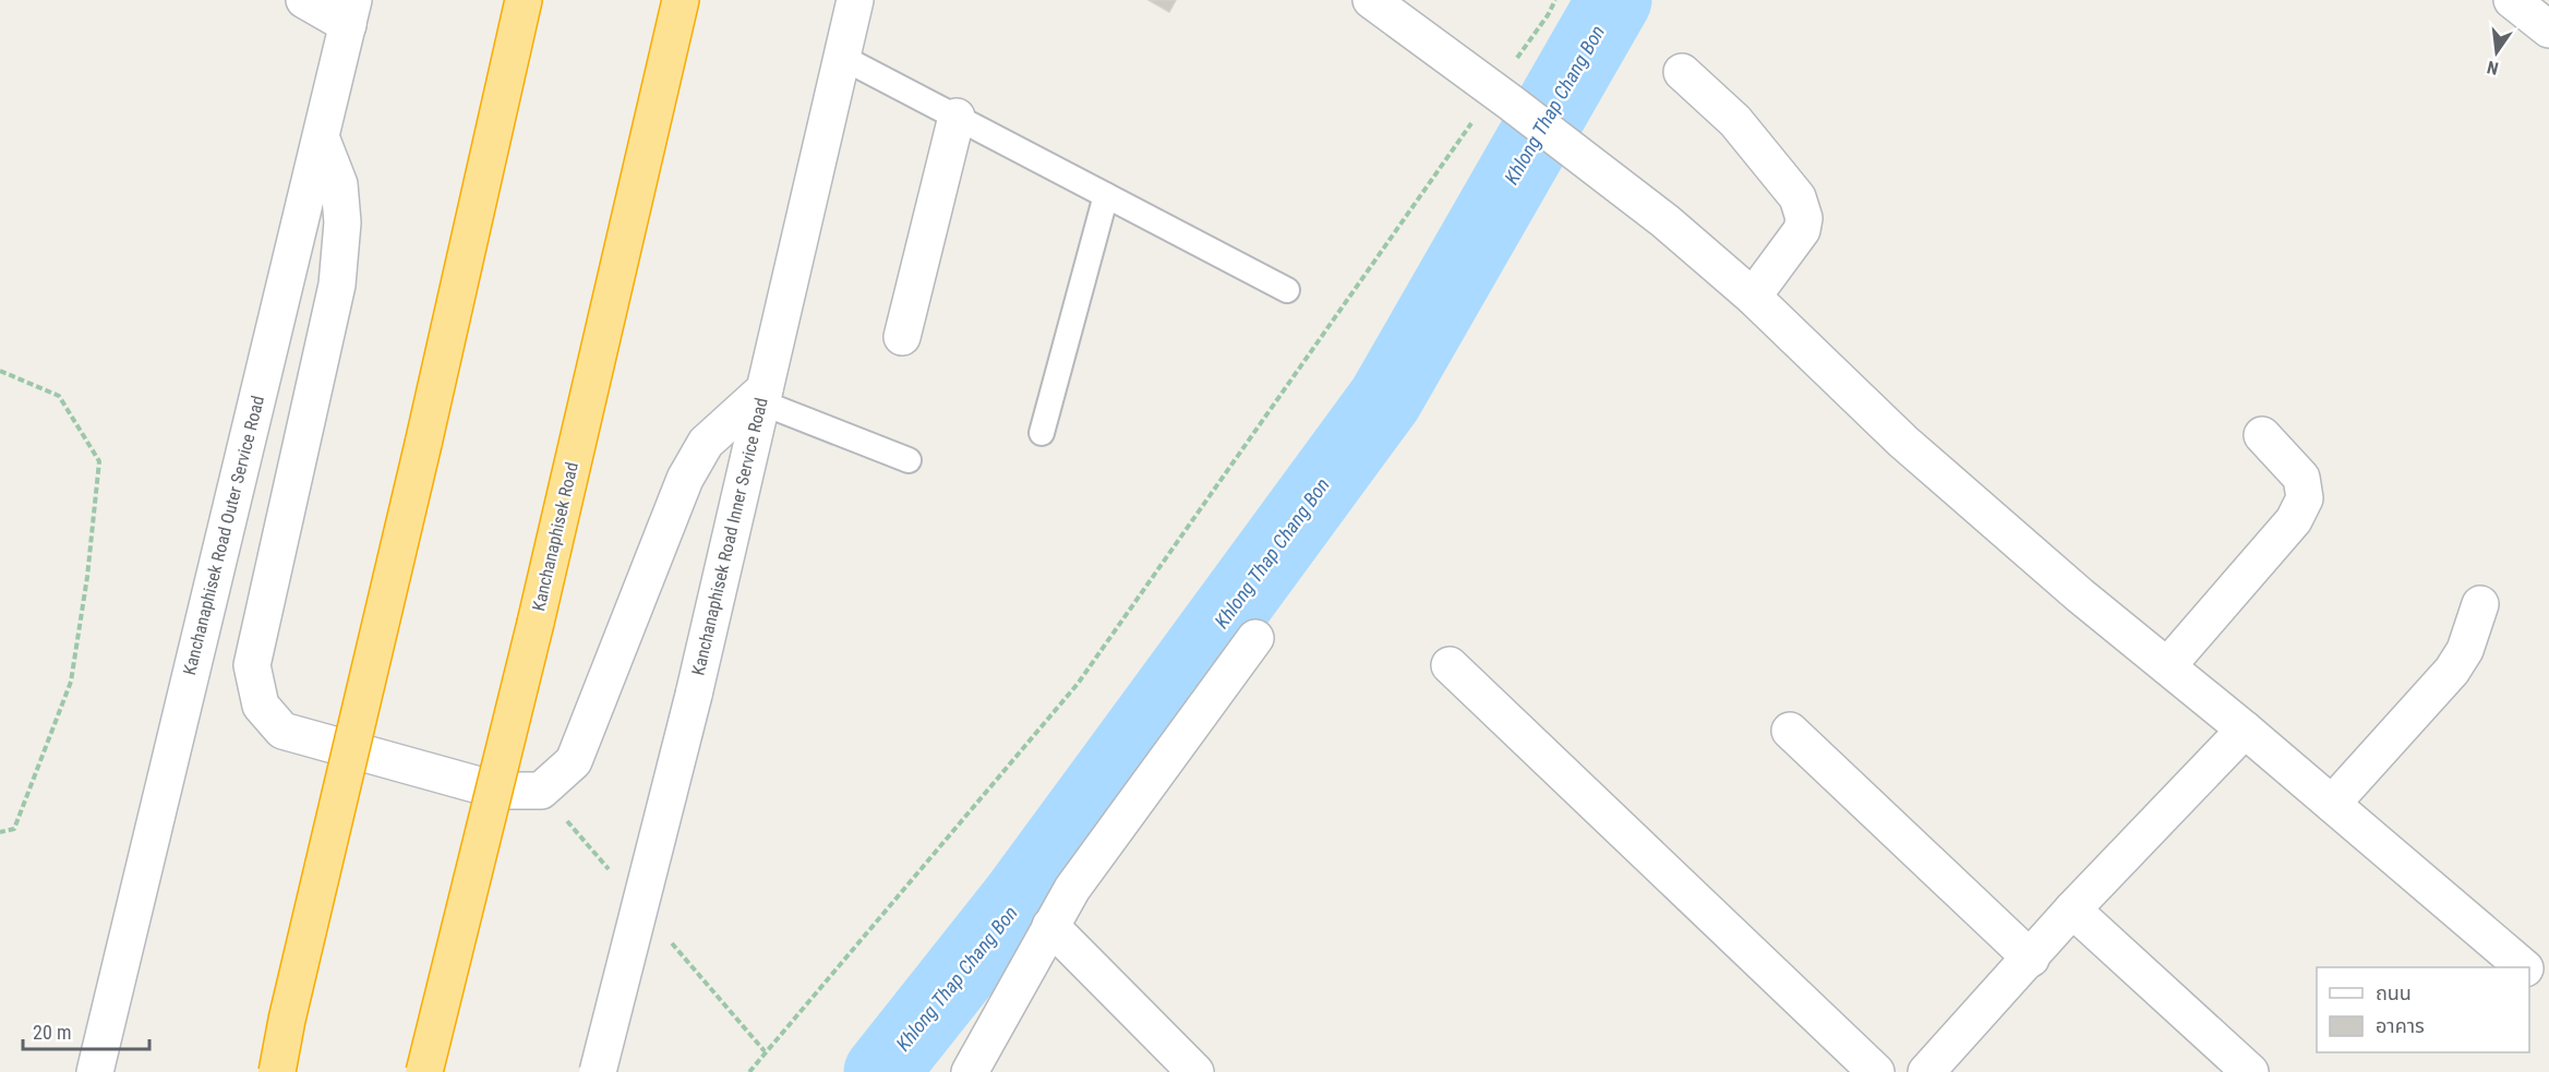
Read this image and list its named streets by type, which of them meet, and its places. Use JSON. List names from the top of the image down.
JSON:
{
  "streets": {
    "highway": ["Kanchanaphisek Road"],
    "street": ["Kanchanaphisek Road Outer Service Road", "Kanchanaphisek Road Inner Service Road"]
  },
  "water": ["Khlong Thap Chang Bon"],
  "legend": ["ถนน", "อาคาร"],
  "scale_bar": "20 m",
  "north": "bottom"
}
